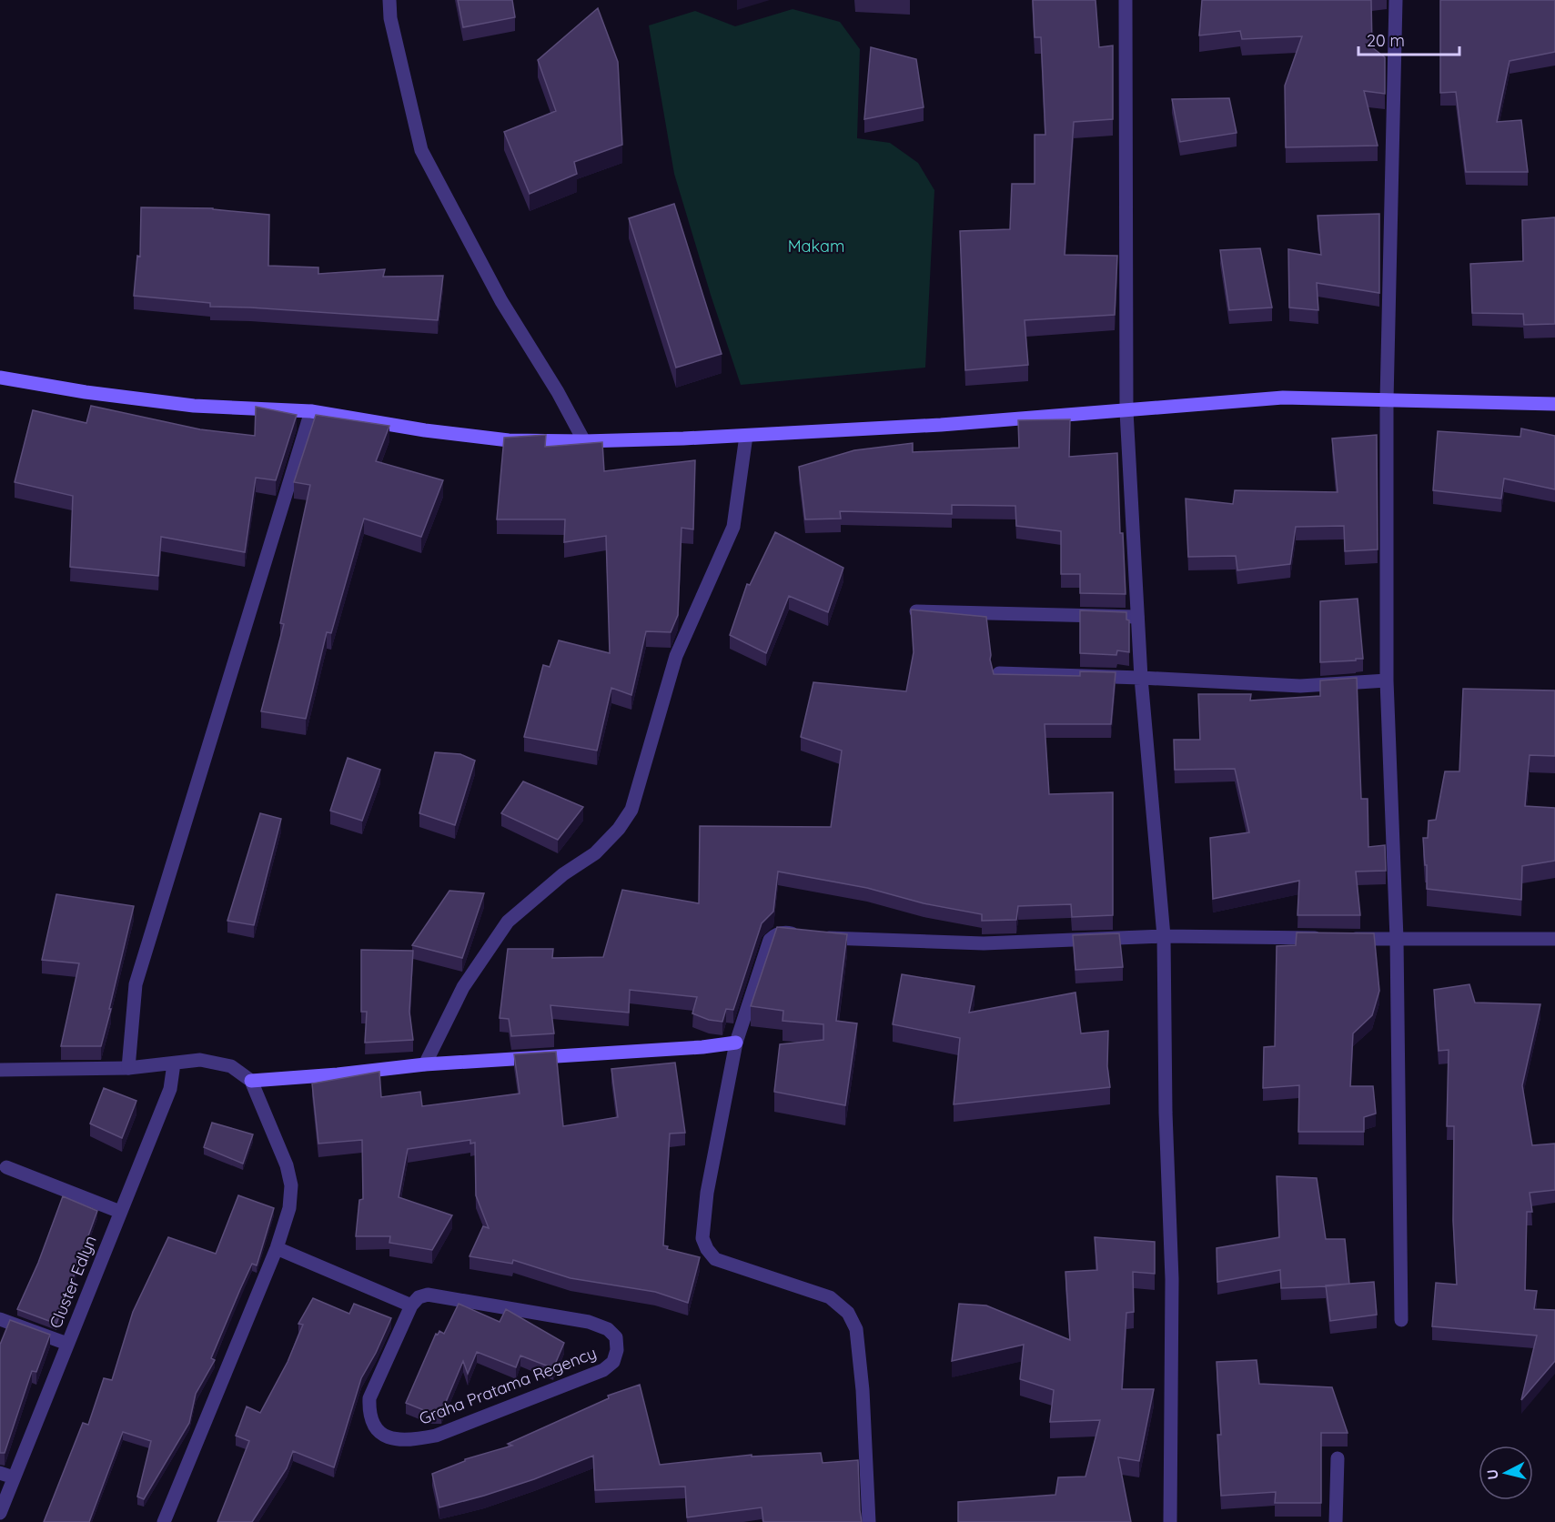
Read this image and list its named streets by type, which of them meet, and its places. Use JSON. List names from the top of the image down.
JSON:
{
  "streets": {
    "street": ["Cluster Edlyn", "Graha Pratama Regency"]
  },
  "parks": ["Makam"],
  "scale_bar": "20 m",
  "north": "left"
}
